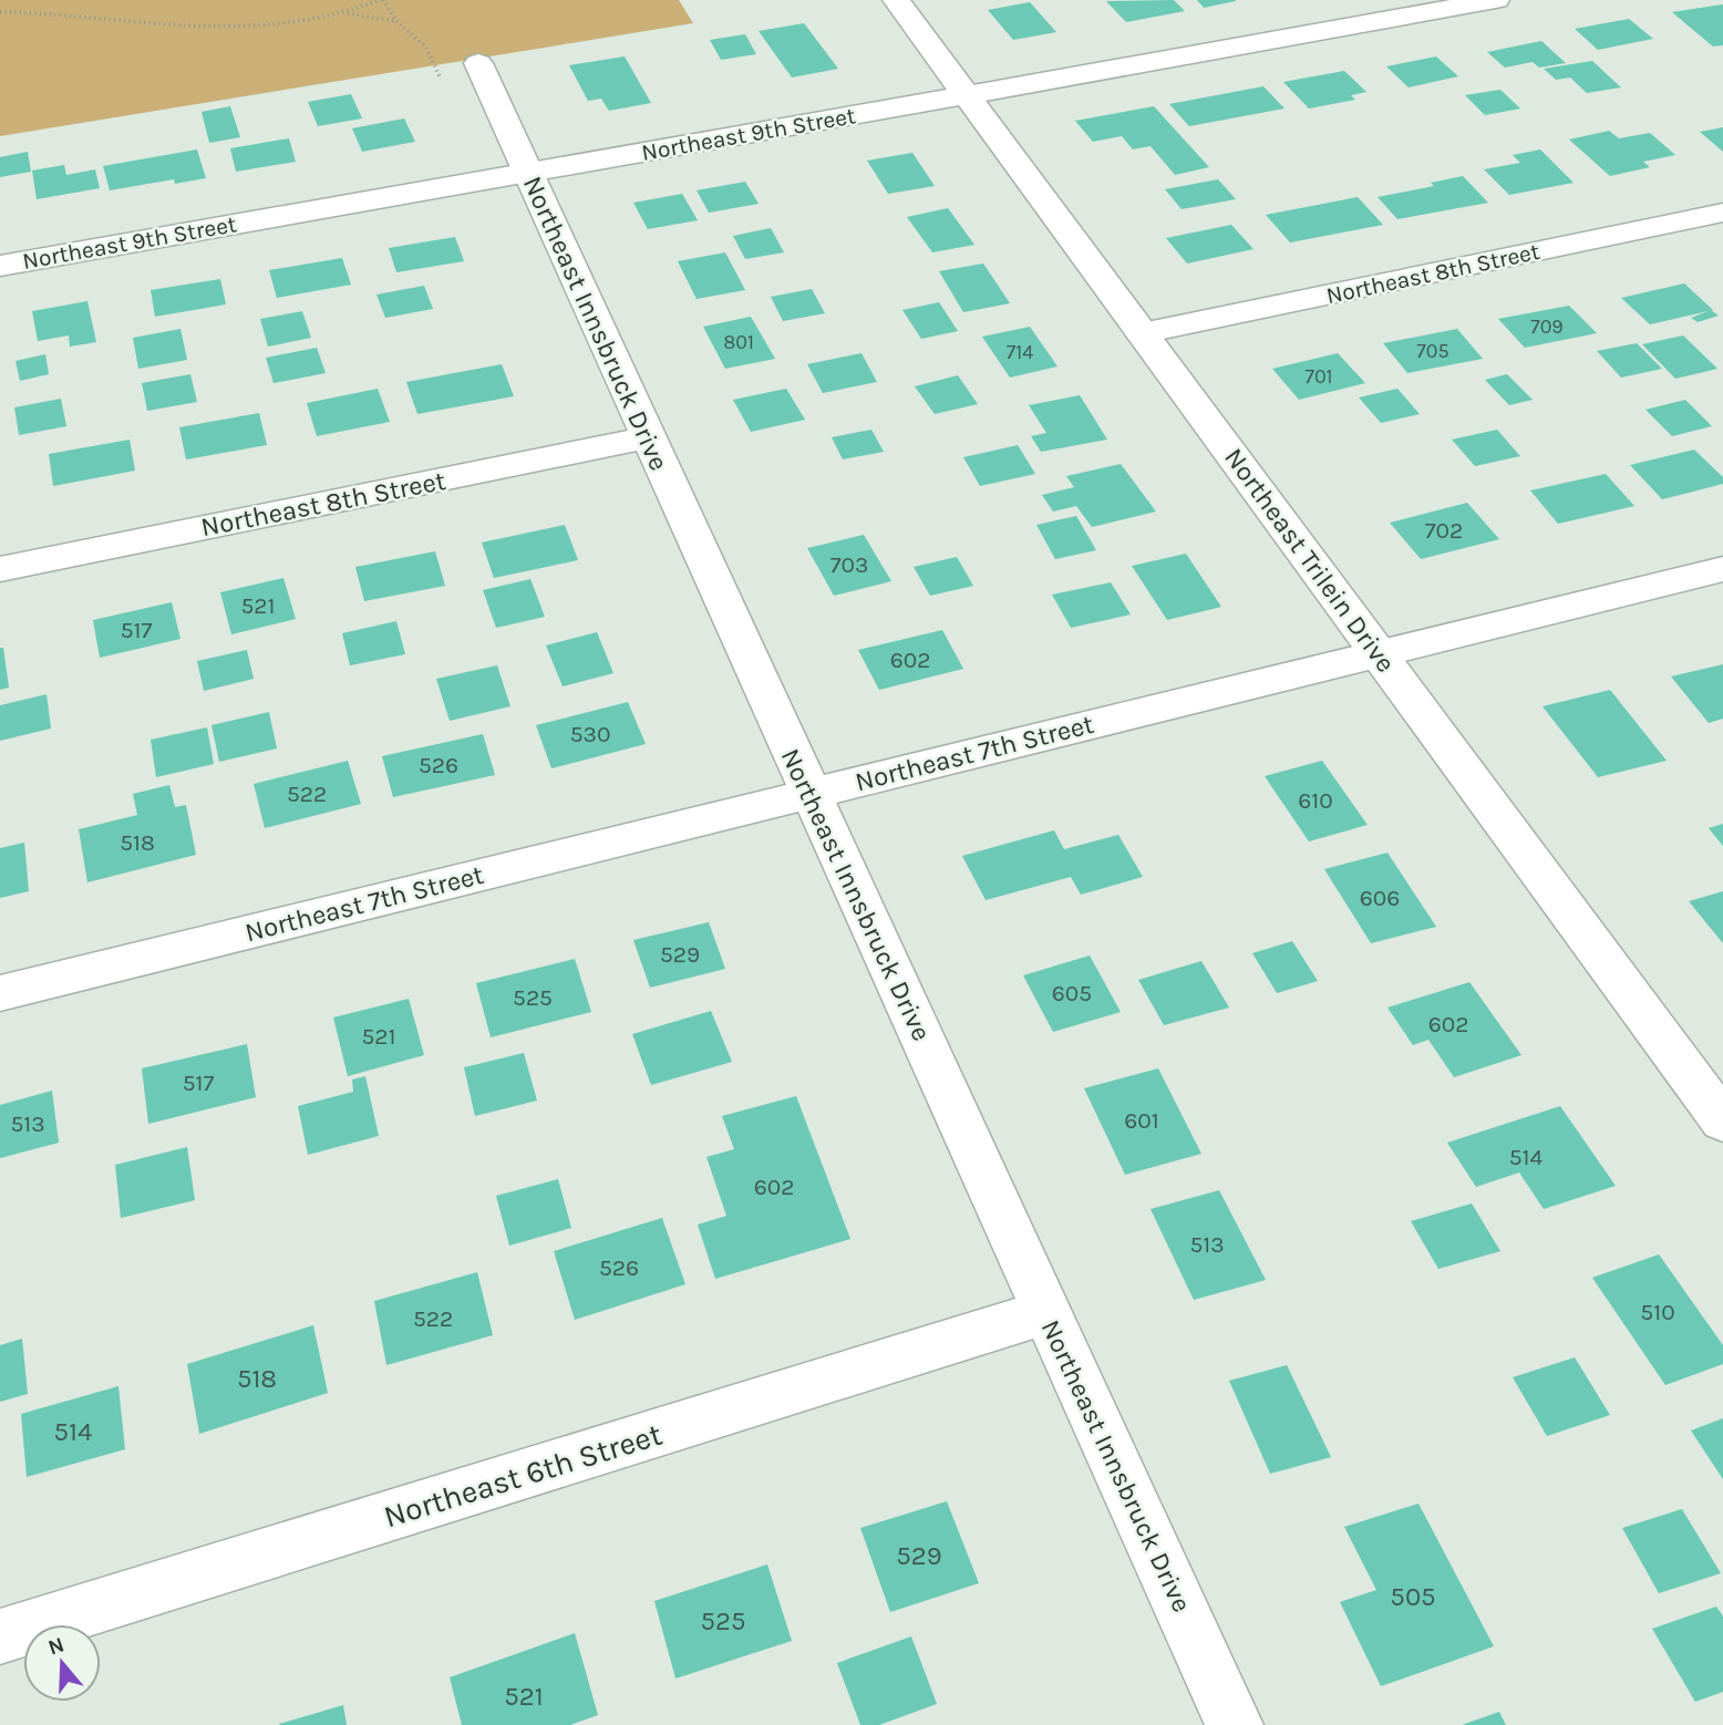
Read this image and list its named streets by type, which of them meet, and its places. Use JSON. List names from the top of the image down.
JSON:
{
  "streets": {
    "street": [
      "Northeast 9th Street",
      "Northeast 8th Street",
      "Northeast Innsbruck Drive",
      "Northeast Trilein Drive",
      "Northeast 7th Street",
      "Northeast 6th Street"
    ]
  },
  "crossings": [
    ["Northeast 9th Street", "Northeast Innsbruck Drive"],
    ["Northeast 9th Street", "Northeast Trilein Drive"],
    ["Northeast 8th Street", "Northeast Innsbruck Drive"],
    ["Northeast 8th Street", "Northeast Trilein Drive"],
    ["Northeast Innsbruck Drive", "Northeast 7th Street"],
    ["Northeast Innsbruck Drive", "Northeast 6th Street"],
    ["Northeast Trilein Drive", "Northeast 7th Street"]
  ],
  "house_numbers": [
    "709",
    "801",
    "705",
    "714",
    "701",
    "702",
    "703",
    "521",
    "517",
    "602",
    "530",
    "526",
    "522",
    "610",
    "518",
    "606",
    "529",
    "605",
    "525",
    "602",
    "521",
    "517",
    "601",
    "513",
    "514",
    "602",
    "513",
    "526",
    "510",
    "522",
    "518",
    "514",
    "529",
    "505",
    "525",
    "521"
  ],
  "north": "top"
}
